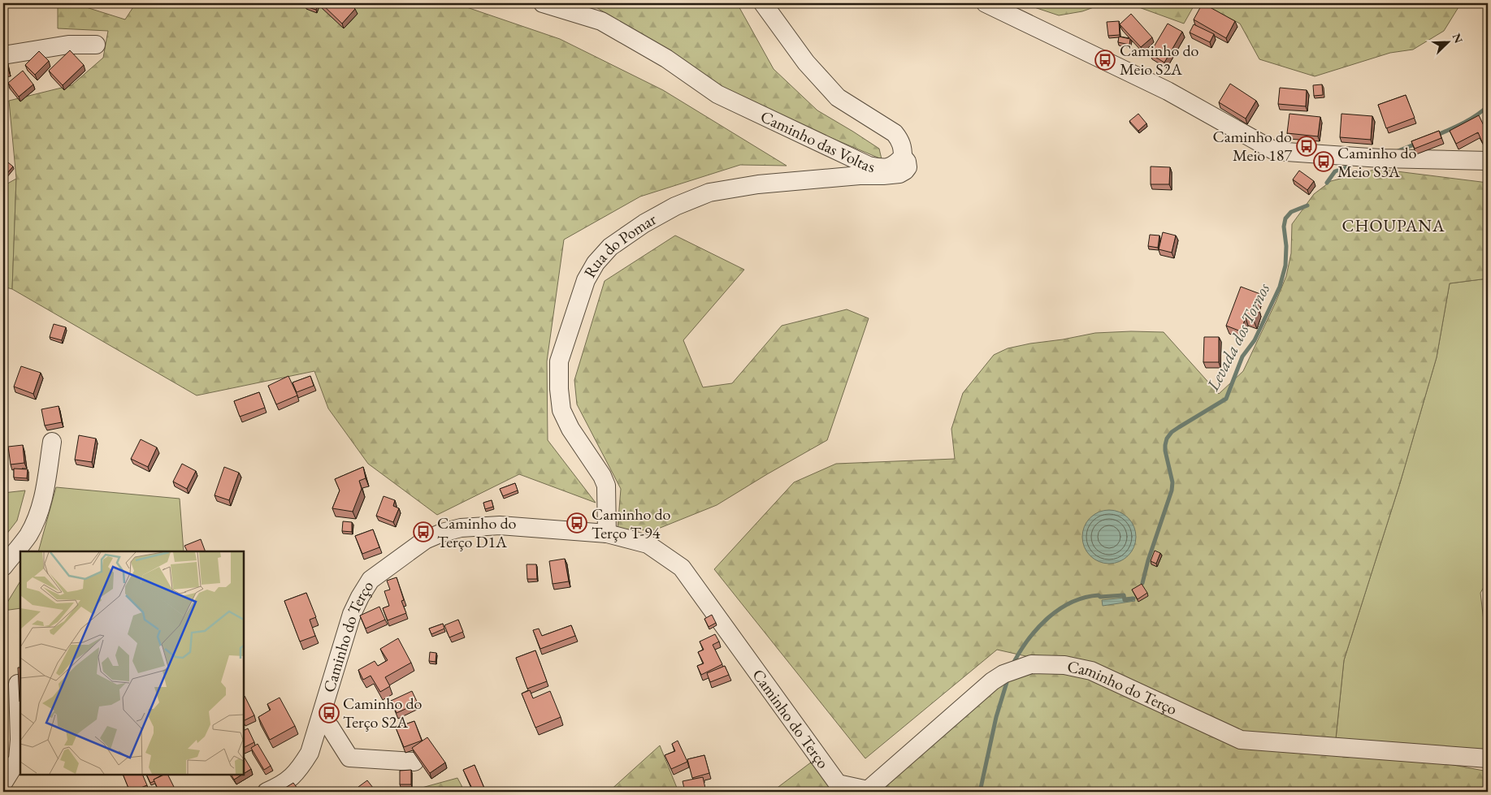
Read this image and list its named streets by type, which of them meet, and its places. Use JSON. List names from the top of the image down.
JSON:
{
  "streets": {
    "street": ["Caminho das Voltas", "Rua do Pomar", "Caminho do Terço"]
  },
  "crossings": [
    ["Caminho das Voltas", "Rua do Pomar"],
    ["Rua do Pomar", "Caminho do Terço"]
  ],
  "districts": ["CHOUPANA"],
  "water": ["Levada dos Tornos"],
  "places": {
    "bus stop": [
      "Caminho do Meio S2A",
      "Caminho do Meio 187",
      "Caminho do Meio S3A",
      "Caminho do Terço T-94",
      "Caminho do Terço D1A",
      "Caminho do Terço S2A"
    ]
  },
  "north": "top right"
}
